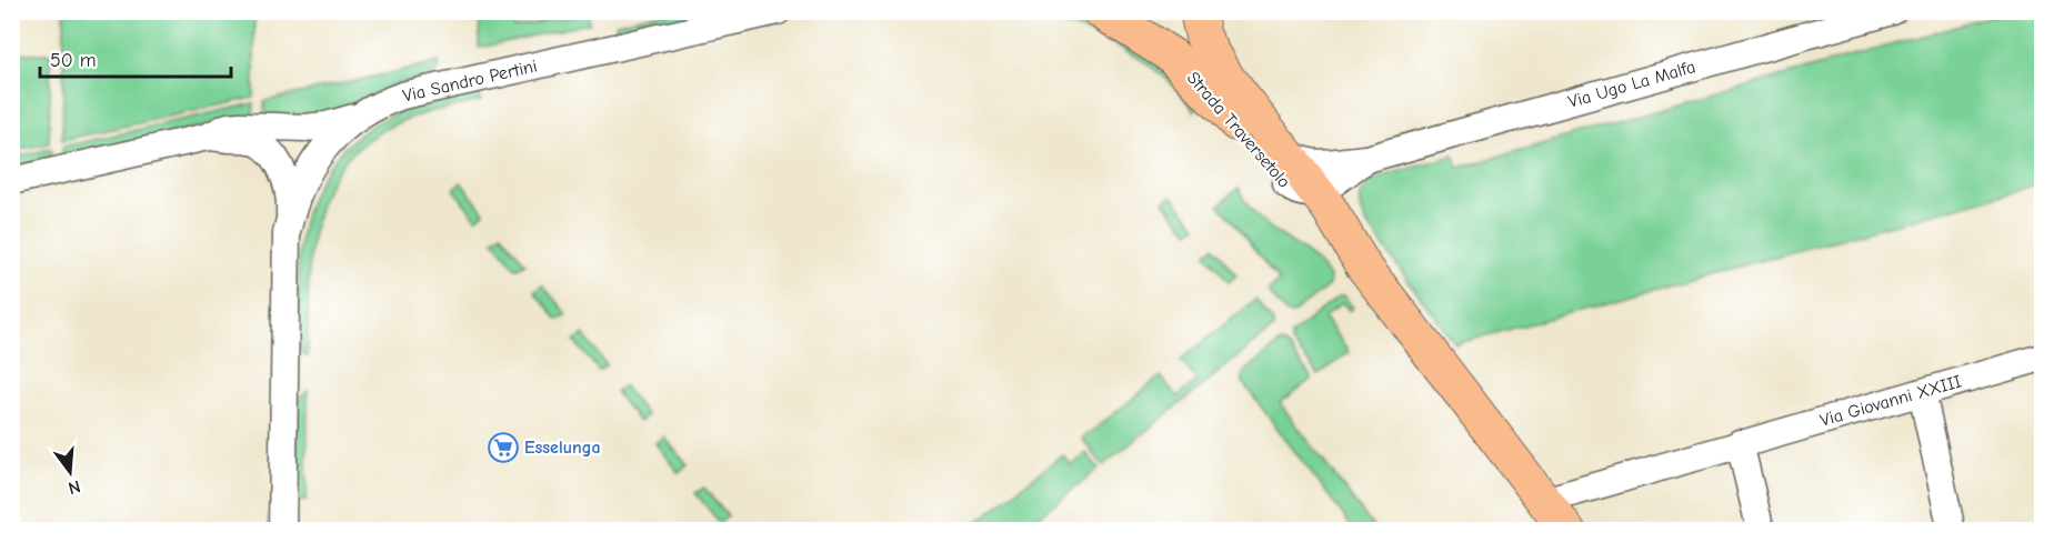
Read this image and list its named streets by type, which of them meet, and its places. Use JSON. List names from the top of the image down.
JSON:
{
  "streets": {
    "main road": ["Strada Traversetolo"],
    "street": ["Via Sandro Pertini", "Via Ugo La Malfa", "Via Giovanni XXIII"]
  },
  "crossings": [
    ["Via Ugo La Malfa", "Strada Traversetolo"],
    ["Strada Traversetolo", "Via Giovanni XXIII"]
  ],
  "places": {
    "supermarket": ["Esselunga"]
  },
  "scale_bar": "50 m",
  "north": "bottom"
}
